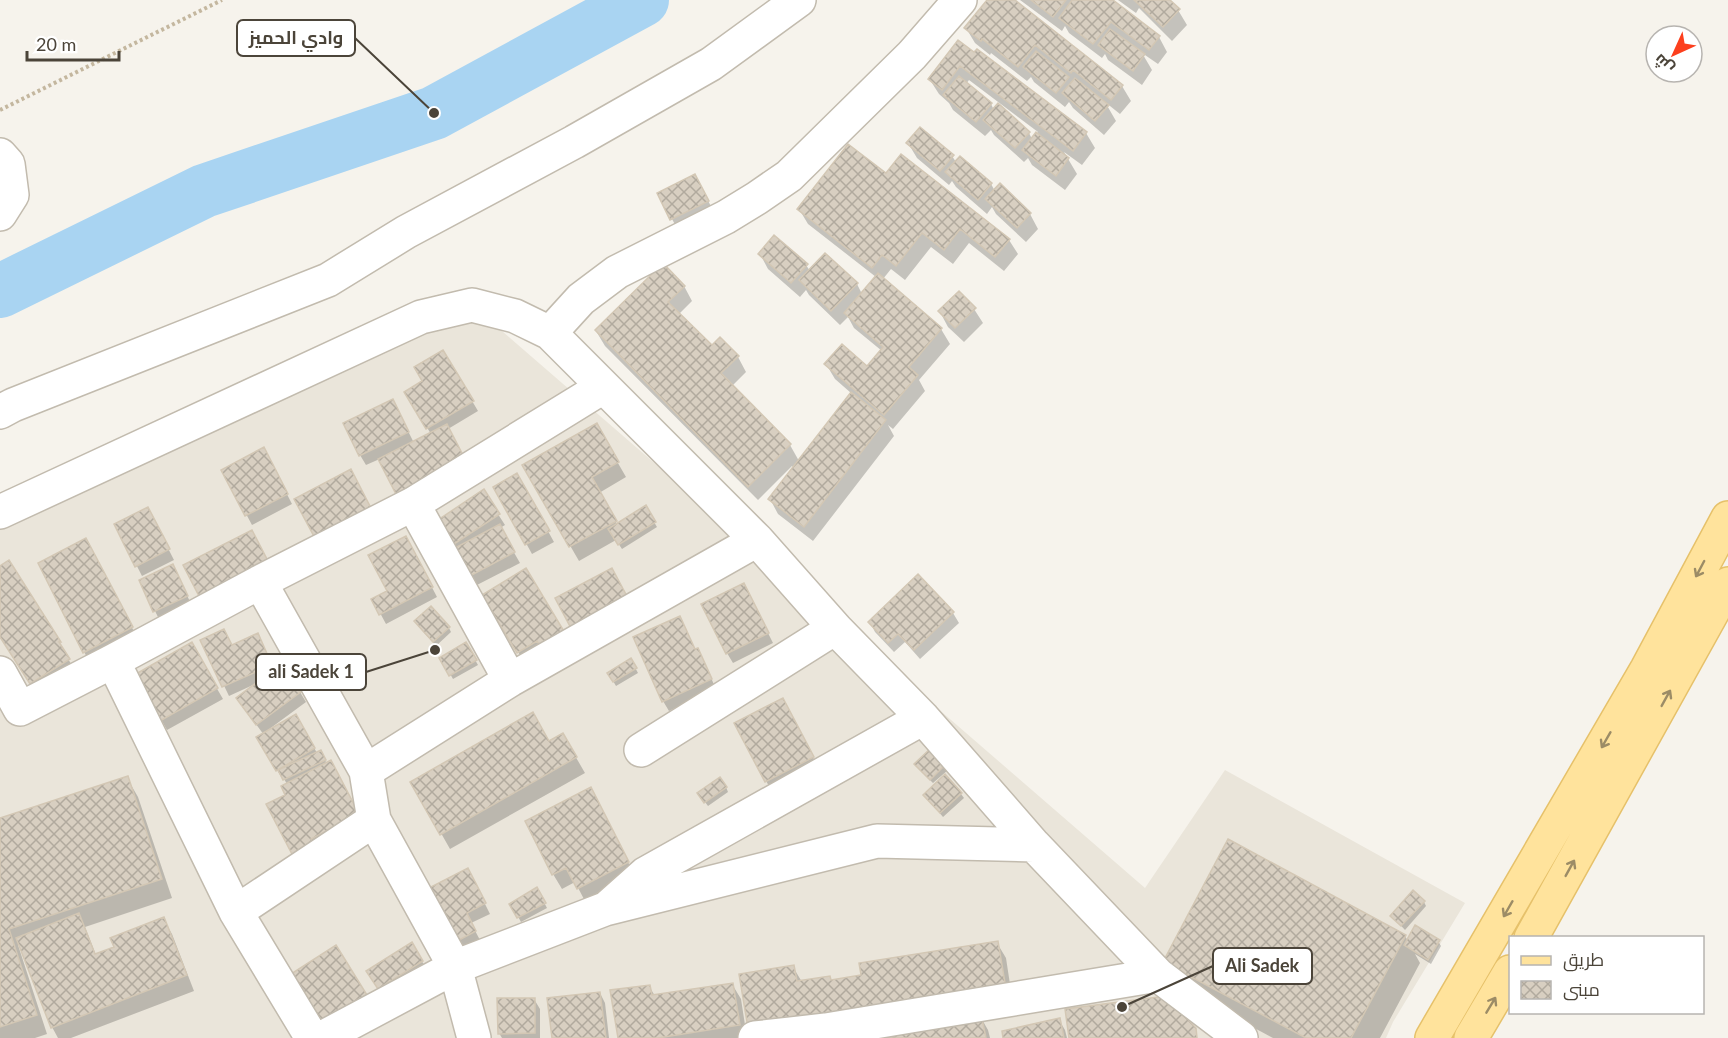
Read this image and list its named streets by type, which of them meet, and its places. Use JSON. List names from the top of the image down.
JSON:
{
  "places": ["وادي الحميز", "ali Sadek 1", "Ali Sadek"],
  "legend": ["طريق", "مبنى"],
  "scale_bar": "20 m",
  "north": "bottom left"
}
